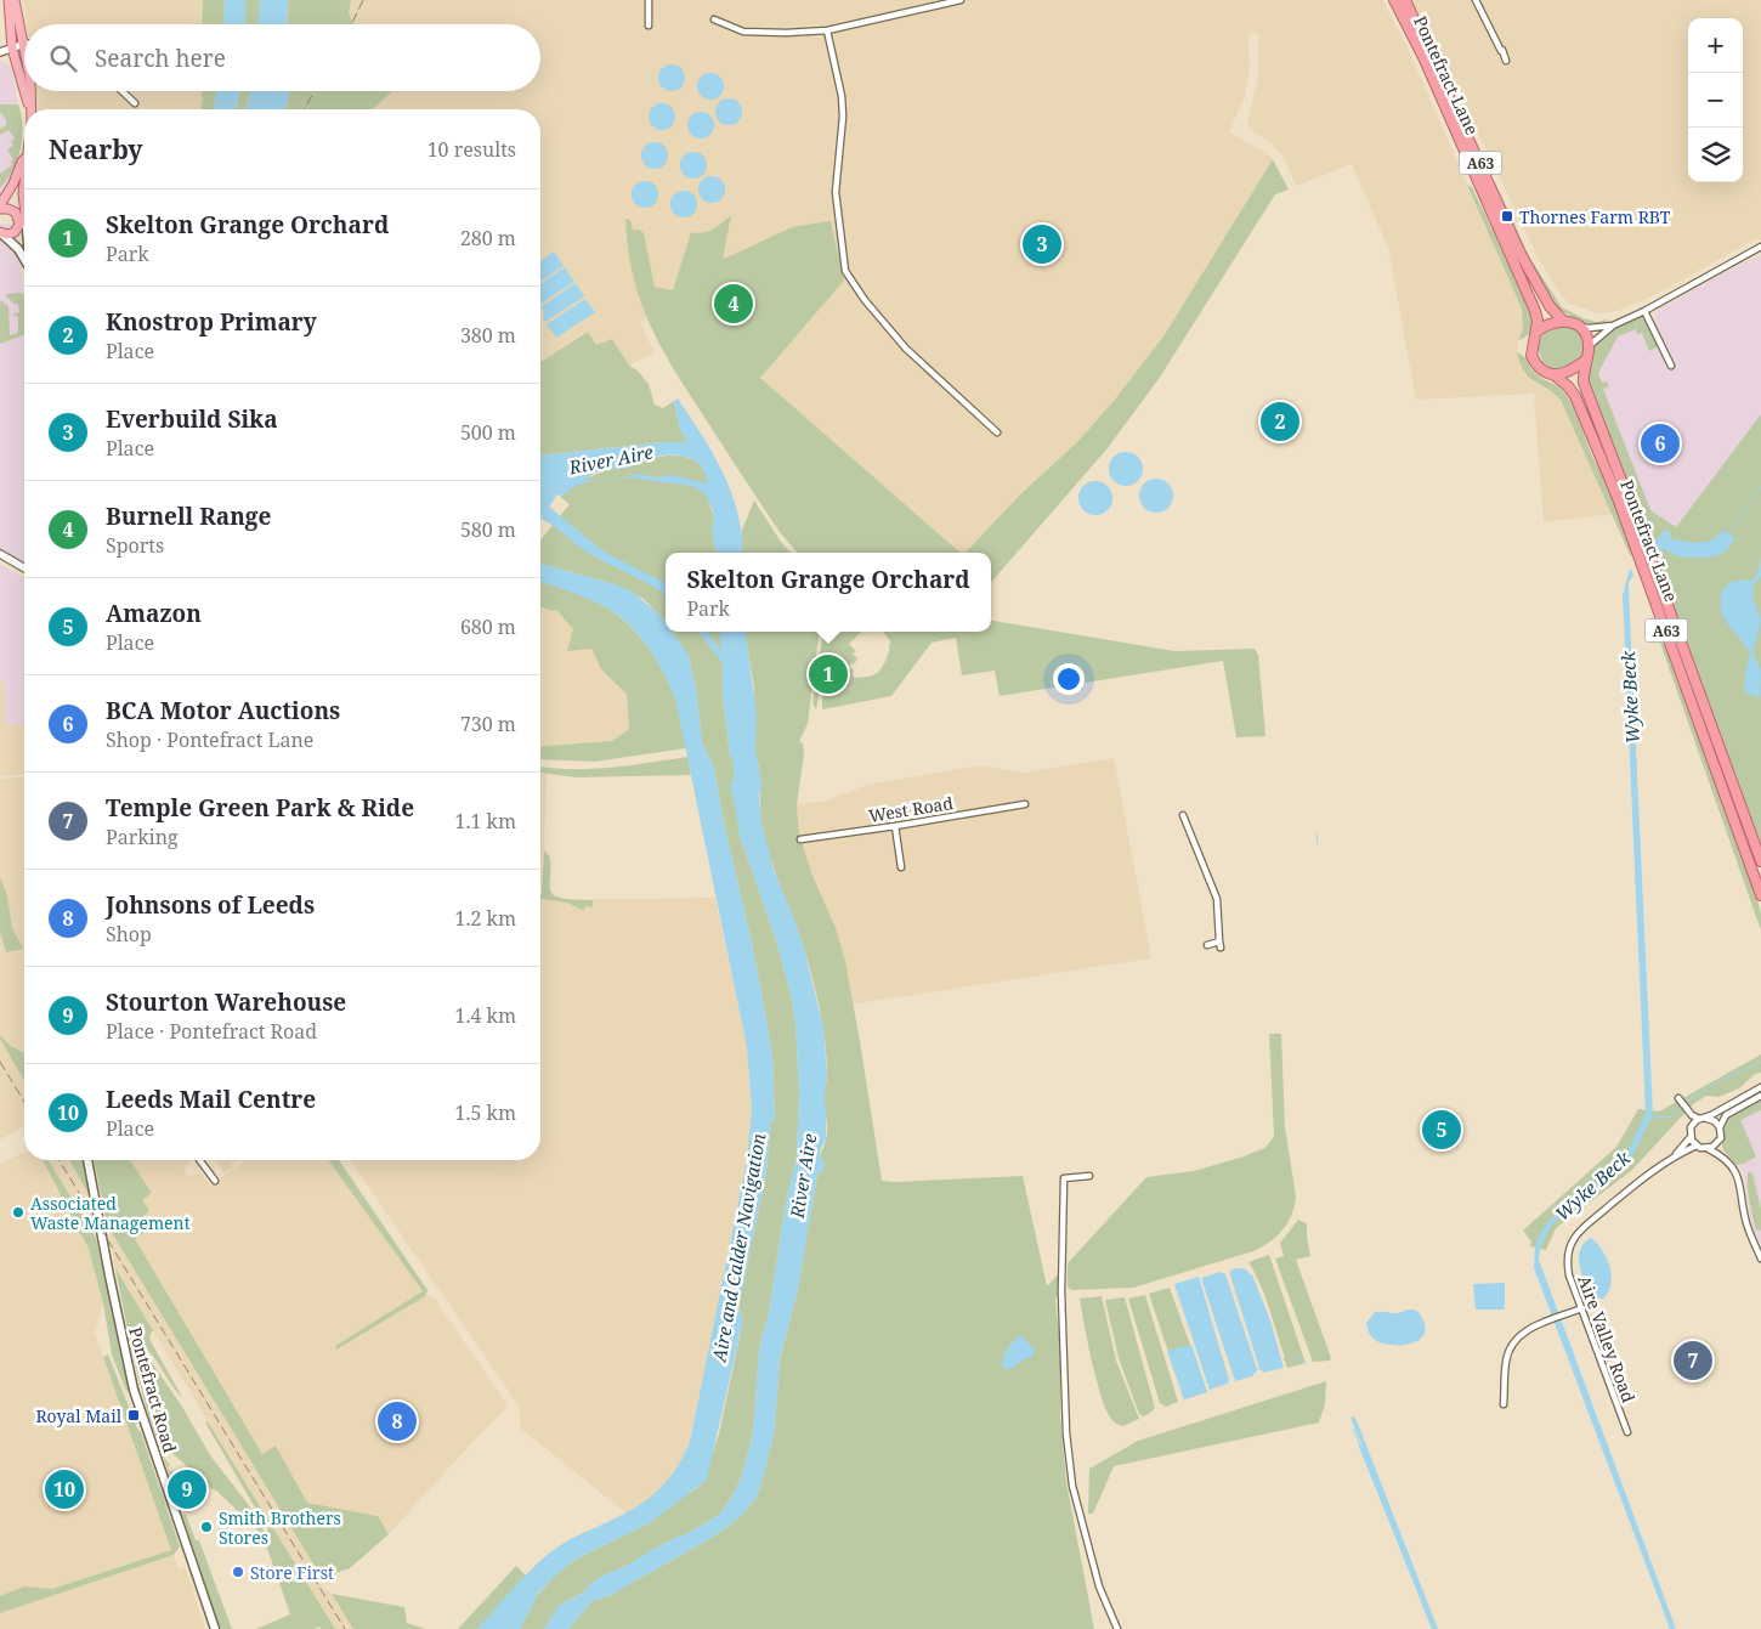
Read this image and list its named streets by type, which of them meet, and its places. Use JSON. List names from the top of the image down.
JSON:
{
  "streets": {
    "highway": ["Pontefract Lane", "A63"],
    "main road": ["Pontefract Road"],
    "street": ["West Road", "Aire Valley Road"]
  },
  "crossings": [
    ["Pontefract Lane", "A63"]
  ],
  "water": ["River Aire", "Wyke Beck", "Aire and Calder Navigation"],
  "places": {
    "transit": ["Thornes Farm RBT", "Royal Mail"],
    "other": ["Associated Waste Management", "Smith Brothers Stores", "Store First"]
  },
  "page": {
    "map_buttons": ["+", "−"],
    "search": "Search here",
    "heading": ["Nearby", "10 results"],
    "list": [
      {
        "mark": "1",
        "name": "Skelton Grange Orchard",
        "note": "Park",
        "value": "280 m"
      },
      {
        "mark": "2",
        "name": "Knostrop Primary",
        "note": "Place",
        "value": "380 m"
      },
      {
        "mark": "3",
        "name": "Everbuild Sika",
        "note": "Place",
        "value": "500 m"
      },
      {
        "mark": "4",
        "name": "Burnell Range",
        "note": "Sports",
        "value": "580 m"
      },
      {
        "mark": "5",
        "name": "Amazon",
        "note": "Place",
        "value": "680 m"
      },
      {
        "mark": "6",
        "name": "BCA Motor Auctions",
        "note": "Shop · Pontefract Lane",
        "value": "730 m"
      },
      {
        "mark": "7",
        "name": "Temple Green Park & Ride",
        "note": "Parking",
        "value": "1.1 km"
      },
      {
        "mark": "8",
        "name": "Johnsons of Leeds",
        "note": "Shop",
        "value": "1.2 km"
      },
      {
        "mark": "9",
        "name": "Stourton Warehouse",
        "note": "Place · Pontefract Road",
        "value": "1.4 km"
      },
      {
        "mark": "10",
        "name": "Leeds Mail Centre",
        "note": "Place",
        "value": "1.5 km"
      }
    ],
    "pins": [
      "3",
      "4",
      "2",
      "6",
      "1",
      "5",
      "7",
      "8",
      "9",
      "10"
    ],
    "popup": ["Skelton Grange Orchard", "Park"]
  }
}
